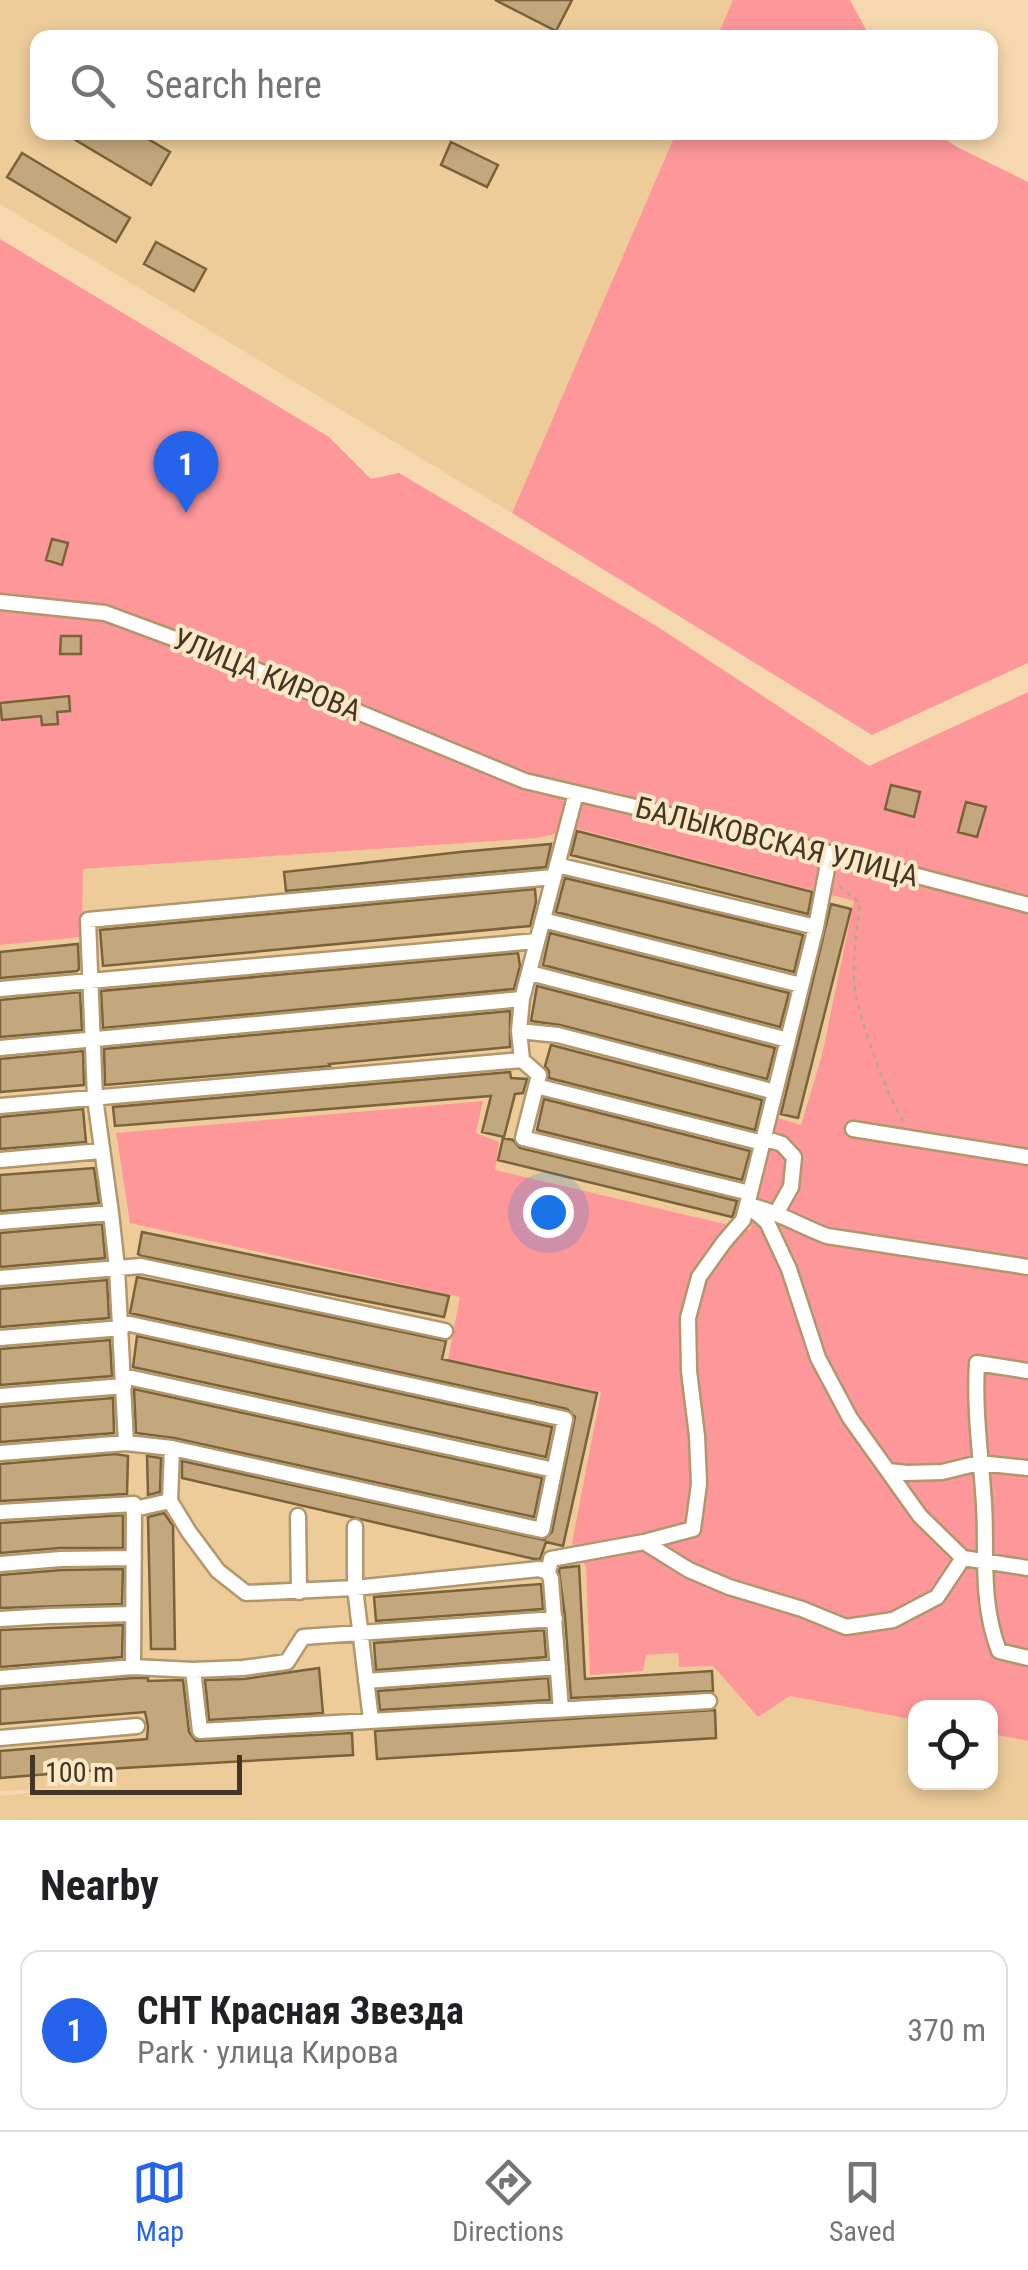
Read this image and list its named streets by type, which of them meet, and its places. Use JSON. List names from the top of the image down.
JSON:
{
  "streets": {
    "street": ["УЛИЦА КИРОВА", "БАЛЫКОВСКАЯ УЛИЦА"]
  },
  "crossings": [
    ["УЛИЦА КИРОВА", "БАЛЫКОВСКАЯ УЛИЦА"]
  ],
  "scale_bar": "100 m",
  "page": {
    "search": "Search here",
    "pins": "1",
    "scale": "100 m",
    "heading": "Nearby",
    "list": [
      {
        "mark": "1",
        "name": "СНТ Красная Звезда",
        "note": "Park · улица Кирова",
        "value": "370 m"
      }
    ],
    "nav": ["Map", "Directions", "Saved"]
  }
}
